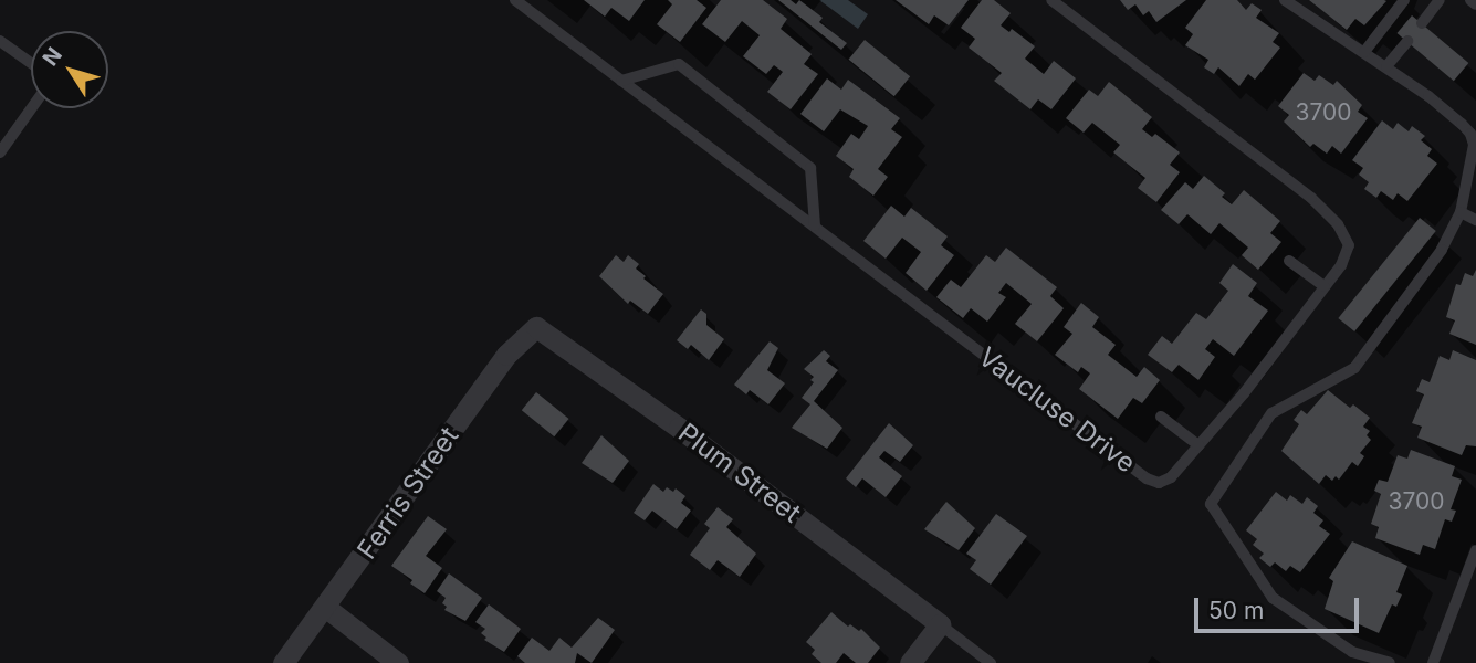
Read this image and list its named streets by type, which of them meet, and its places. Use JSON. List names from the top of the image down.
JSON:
{
  "streets": {
    "street": ["Plum Street", "Ferris Street"],
    "lane": ["Vaucluse Drive"]
  },
  "crossings": [
    ["Plum Street", "Ferris Street"]
  ],
  "house_numbers": ["3700", "3700"],
  "scale_bar": "50 m",
  "north": "top left"
}
